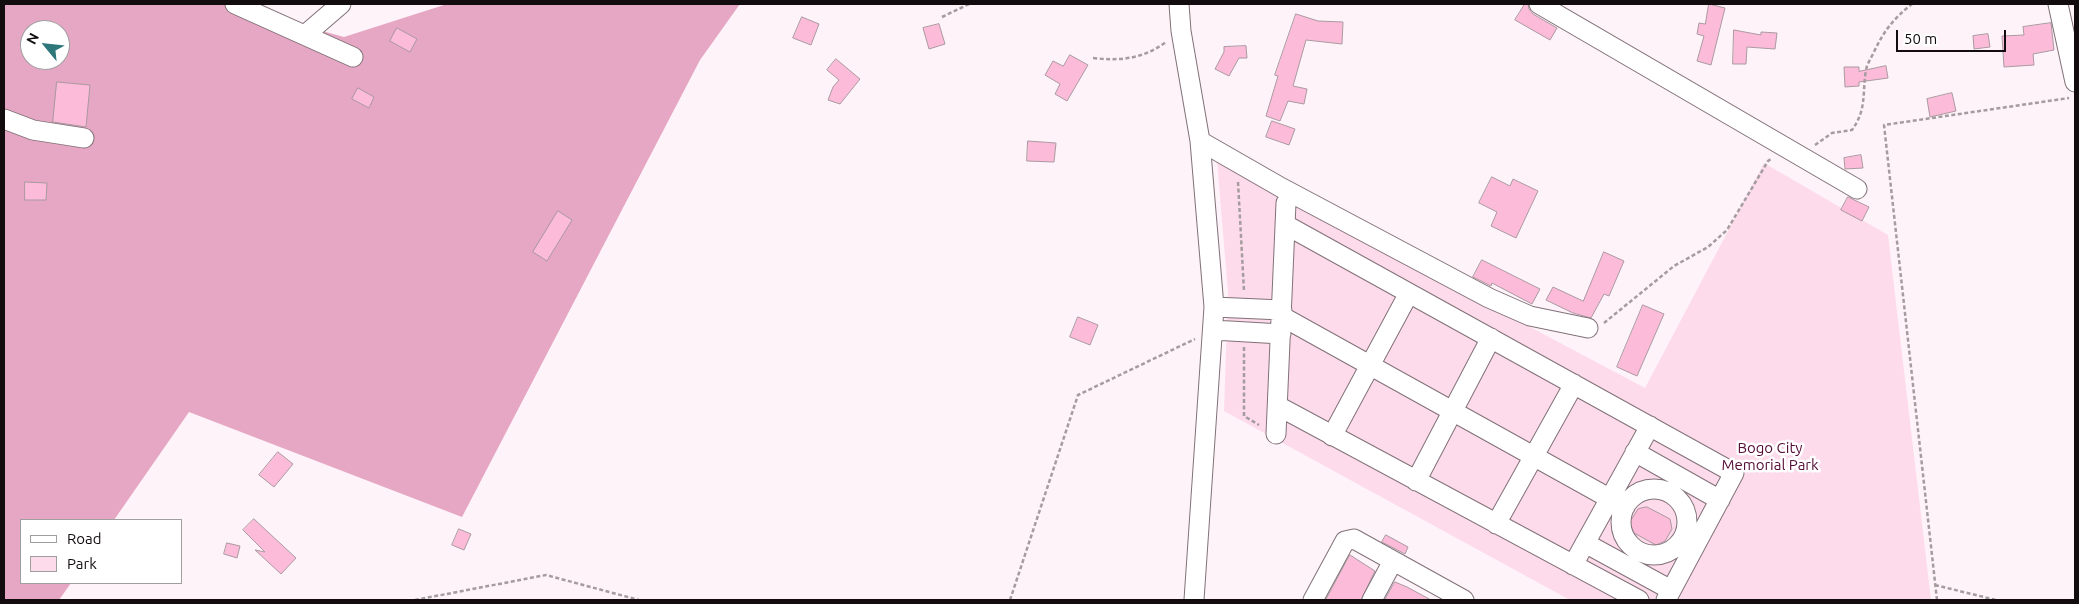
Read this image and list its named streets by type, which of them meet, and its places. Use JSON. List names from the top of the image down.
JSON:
{
  "parks": ["Bogo City Memorial Park"],
  "legend": ["Road", "Park"],
  "scale_bar": "50 m",
  "north": "top left"
}
